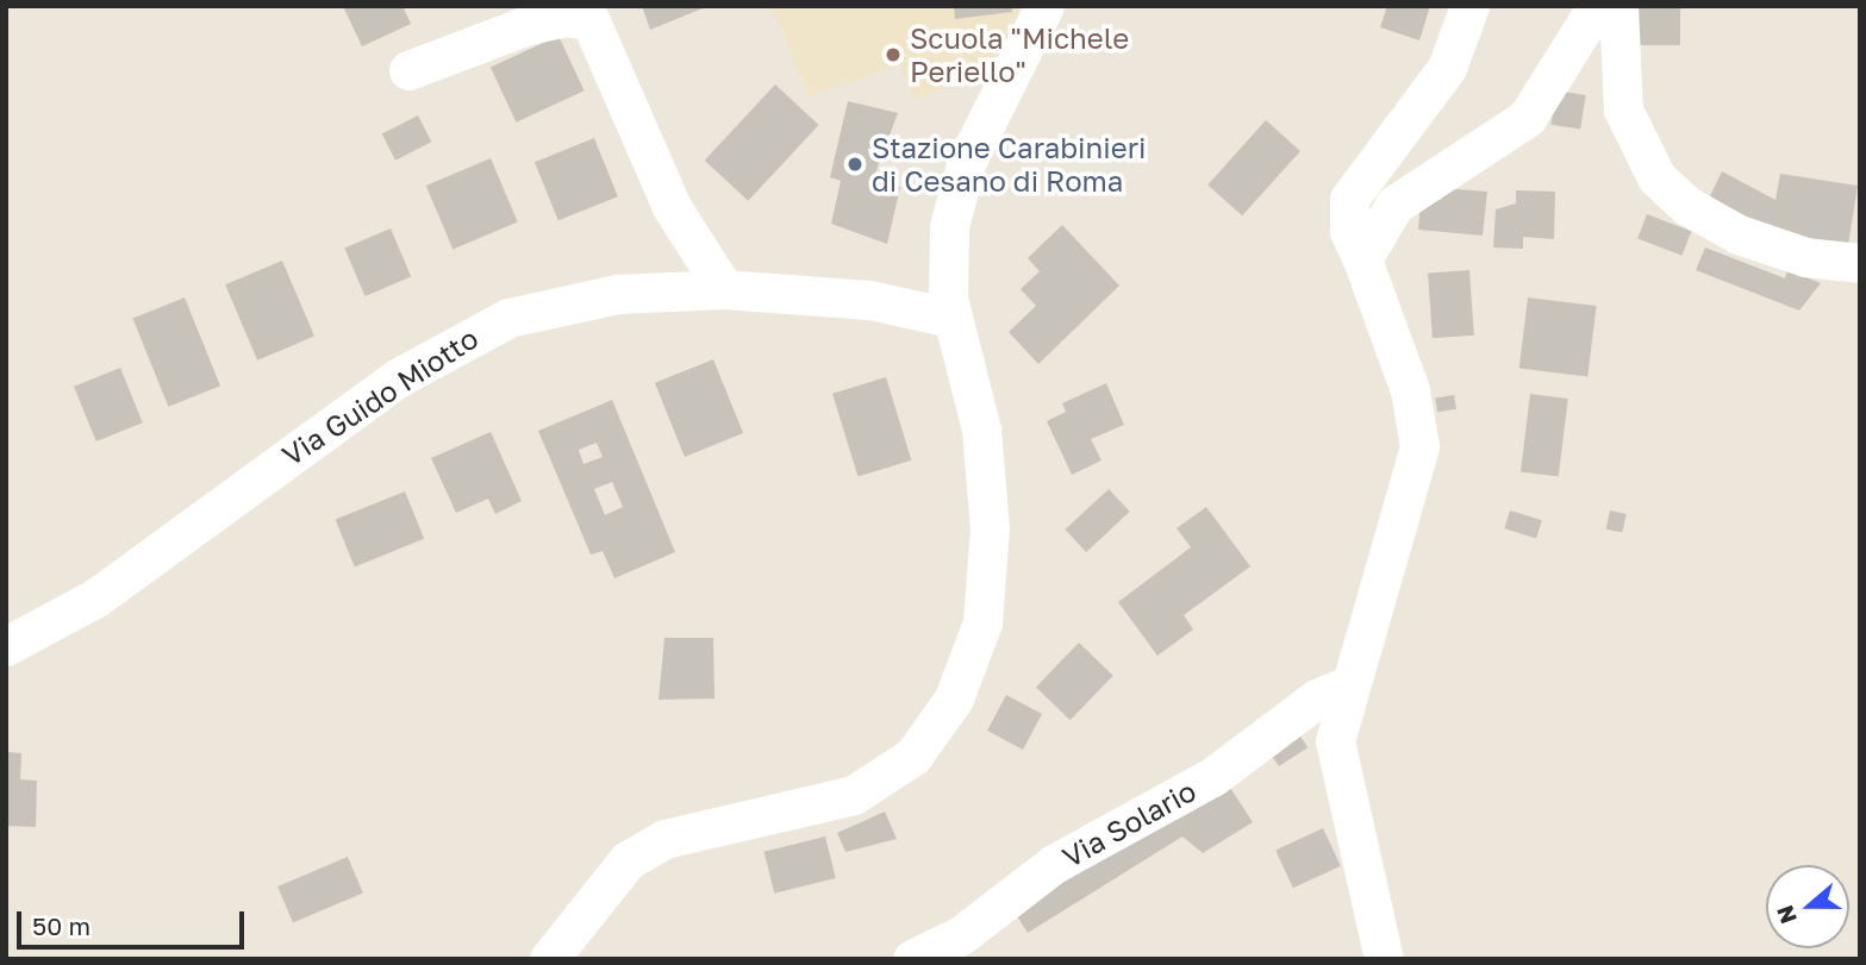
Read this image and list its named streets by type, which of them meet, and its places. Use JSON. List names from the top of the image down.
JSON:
{
  "streets": {
    "street": ["Via Guido Miotto", "Via Solario"]
  },
  "places": ["Scuola \"Michele Periello\"", "Stazione Carabinieri di Cesano di Roma"],
  "scale_bar": "50 m",
  "north": "left"
}
